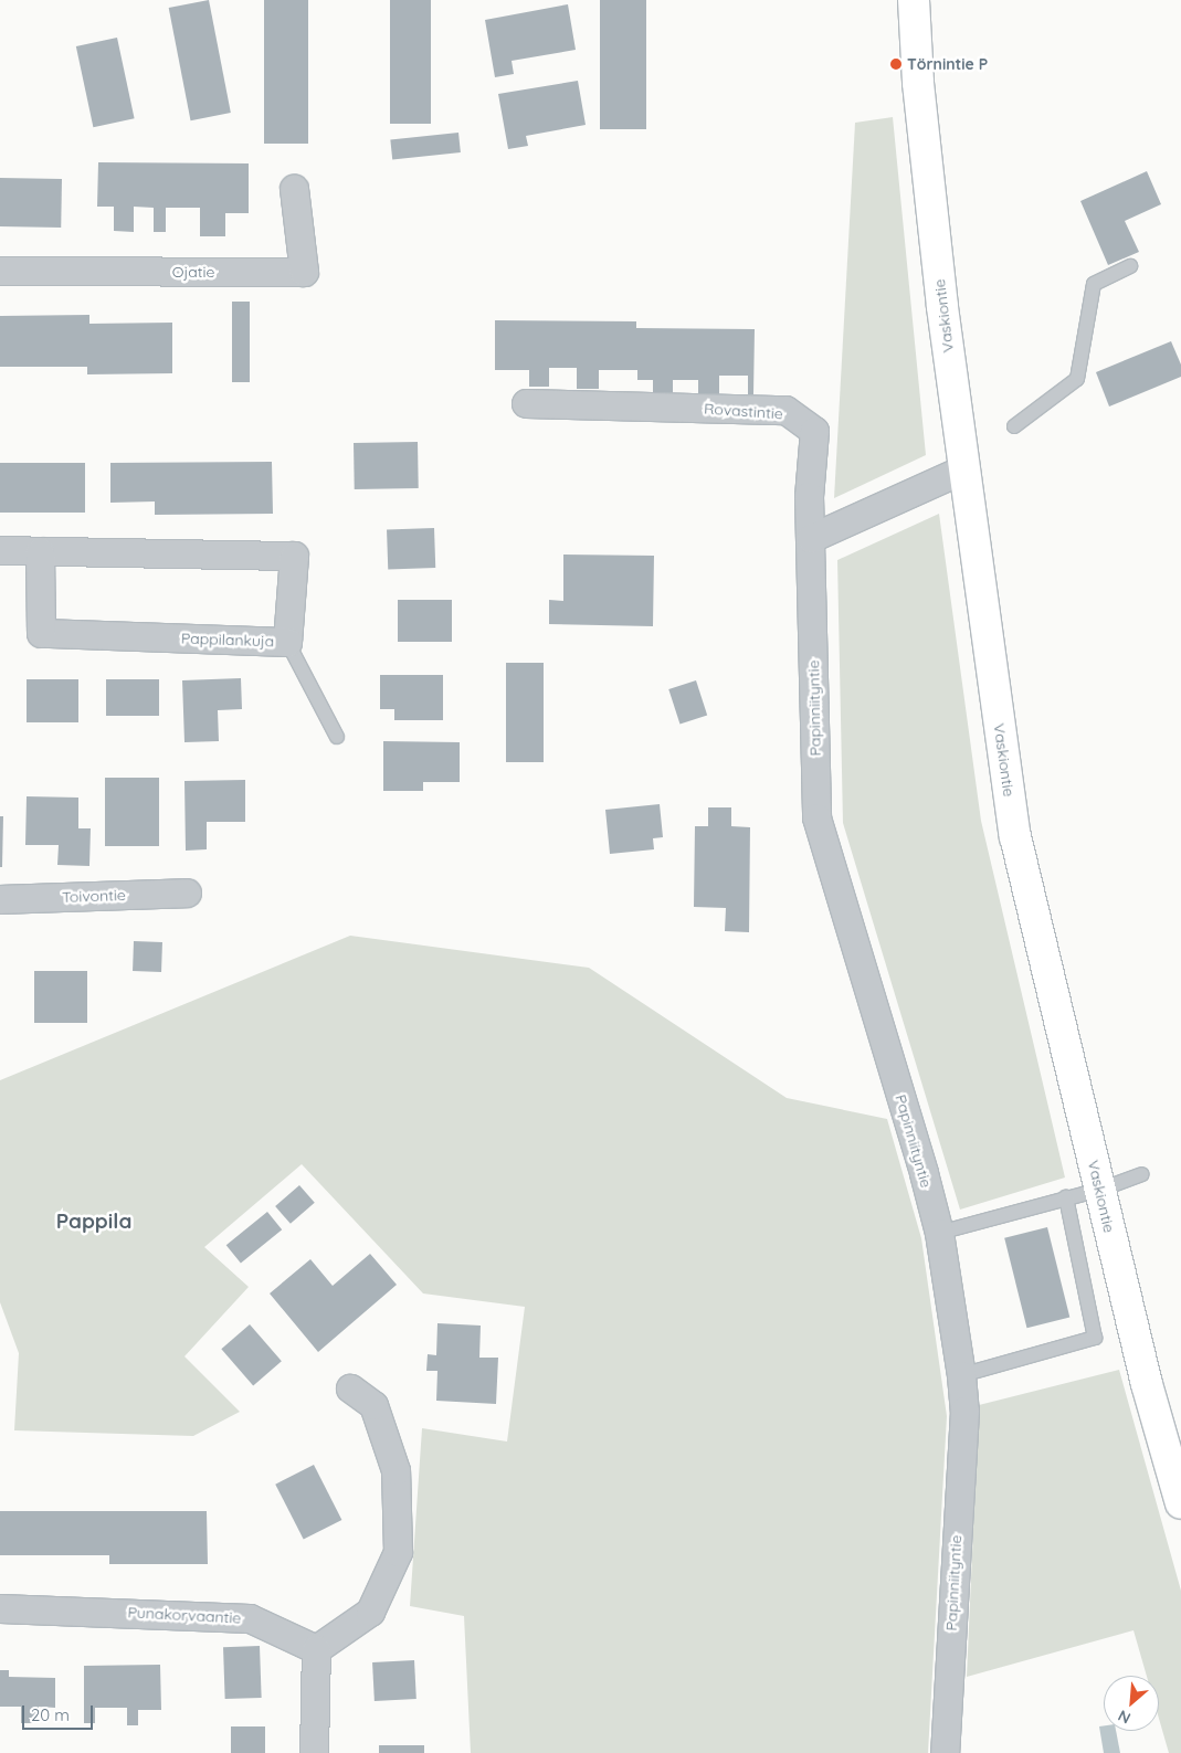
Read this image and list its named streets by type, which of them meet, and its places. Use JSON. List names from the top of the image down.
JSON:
{
  "streets": {
    "main road": ["Vaskiontie"],
    "street": [
      "Ojatie",
      "Rovastintie",
      "Pappilankuja",
      "Papinniityntie",
      "Toivontie",
      "Punakorvaantie"
    ]
  },
  "crossings": [
    ["Rovastintie", "Papinniityntie"]
  ],
  "districts": ["Pappila"],
  "places": ["Törnintie P"],
  "scale_bar": "20 m",
  "north": "bottom left"
}
